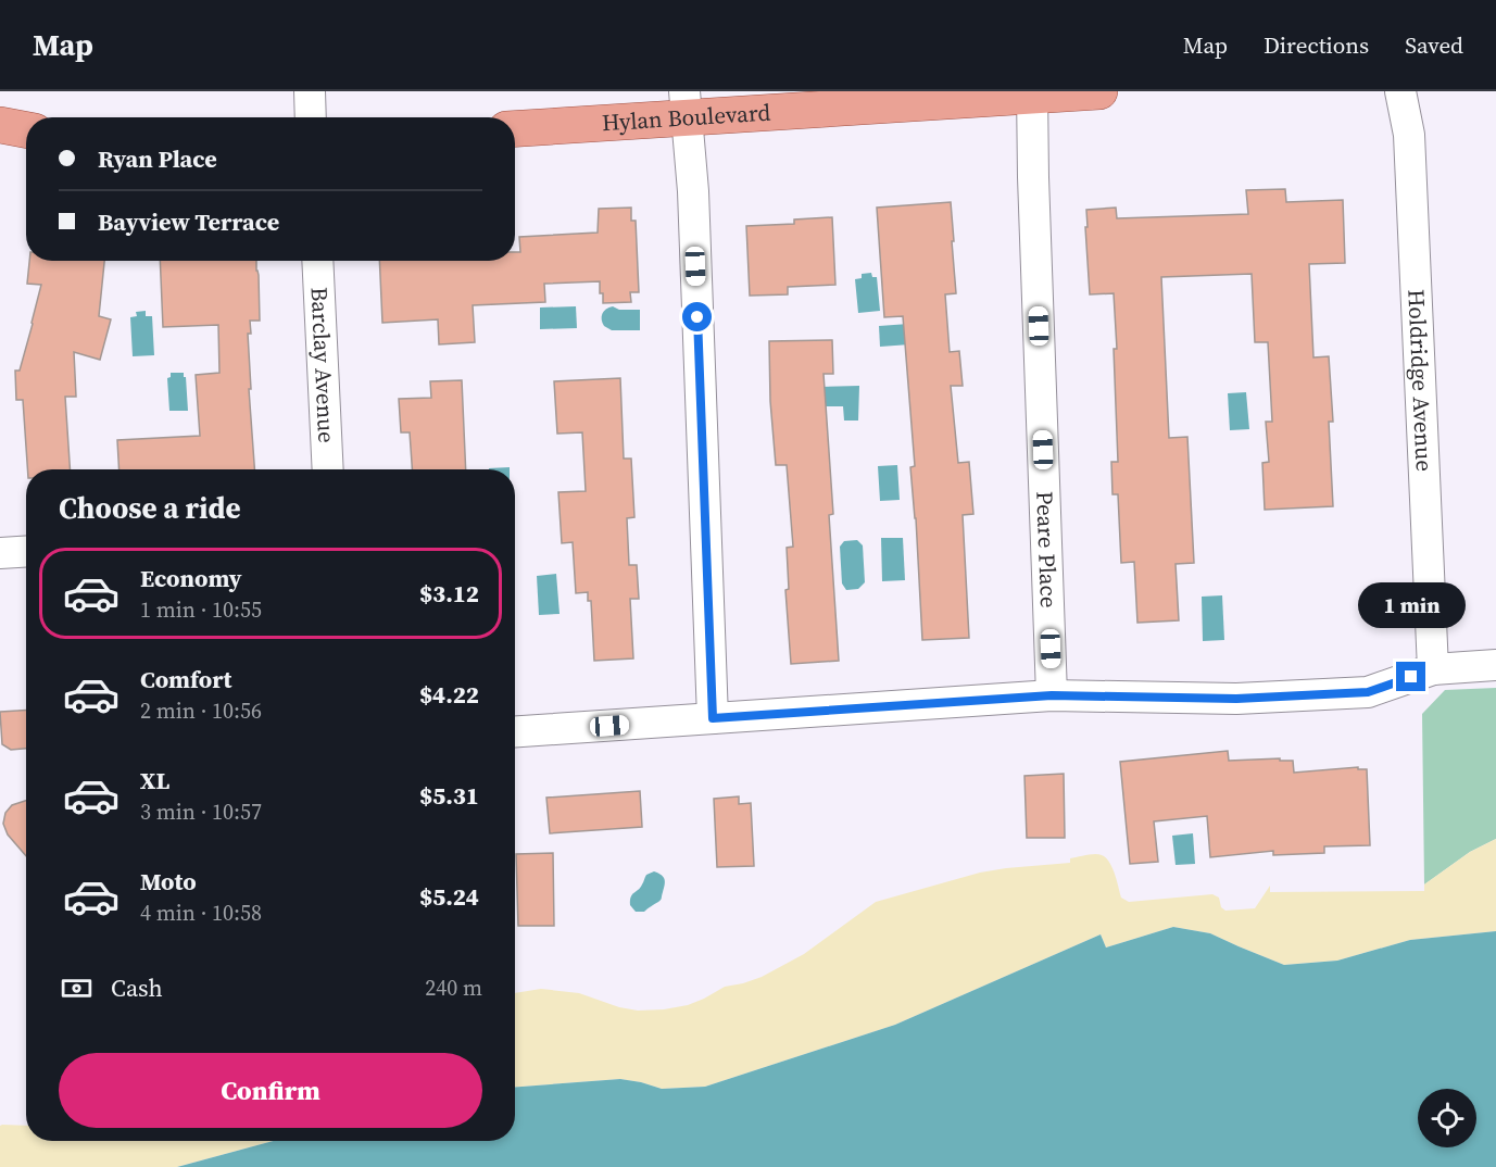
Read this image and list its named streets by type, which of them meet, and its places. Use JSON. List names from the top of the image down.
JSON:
{
  "streets": {
    "main road": ["Hylan Boulevard"],
    "street": ["Barclay Avenue", "Holdridge Avenue", "Peare Place"]
  },
  "crossings": [
    ["Hylan Boulevard", "Peare Place"]
  ],
  "page": {
    "header": "Map",
    "nav": ["Map", "Directions", "Saved"],
    "banner": ["Ryan Place", "Bayview Terrace"],
    "heading": "Choose a ride",
    "list": [
      {
        "name": "Economy",
        "note": "1 min · 10:55",
        "value": "$3.12"
      },
      {
        "name": "Comfort",
        "note": "2 min · 10:56",
        "value": "$4.22"
      },
      {
        "name": "XL",
        "note": "3 min · 10:57",
        "value": "$5.31"
      },
      {
        "name": "Moto",
        "note": "4 min · 10:58",
        "value": "$5.24"
      }
    ],
    "bubble": "1 min",
    "pay": ["Cash", "240 m"],
    "buttons": "Confirm"
  }
}
